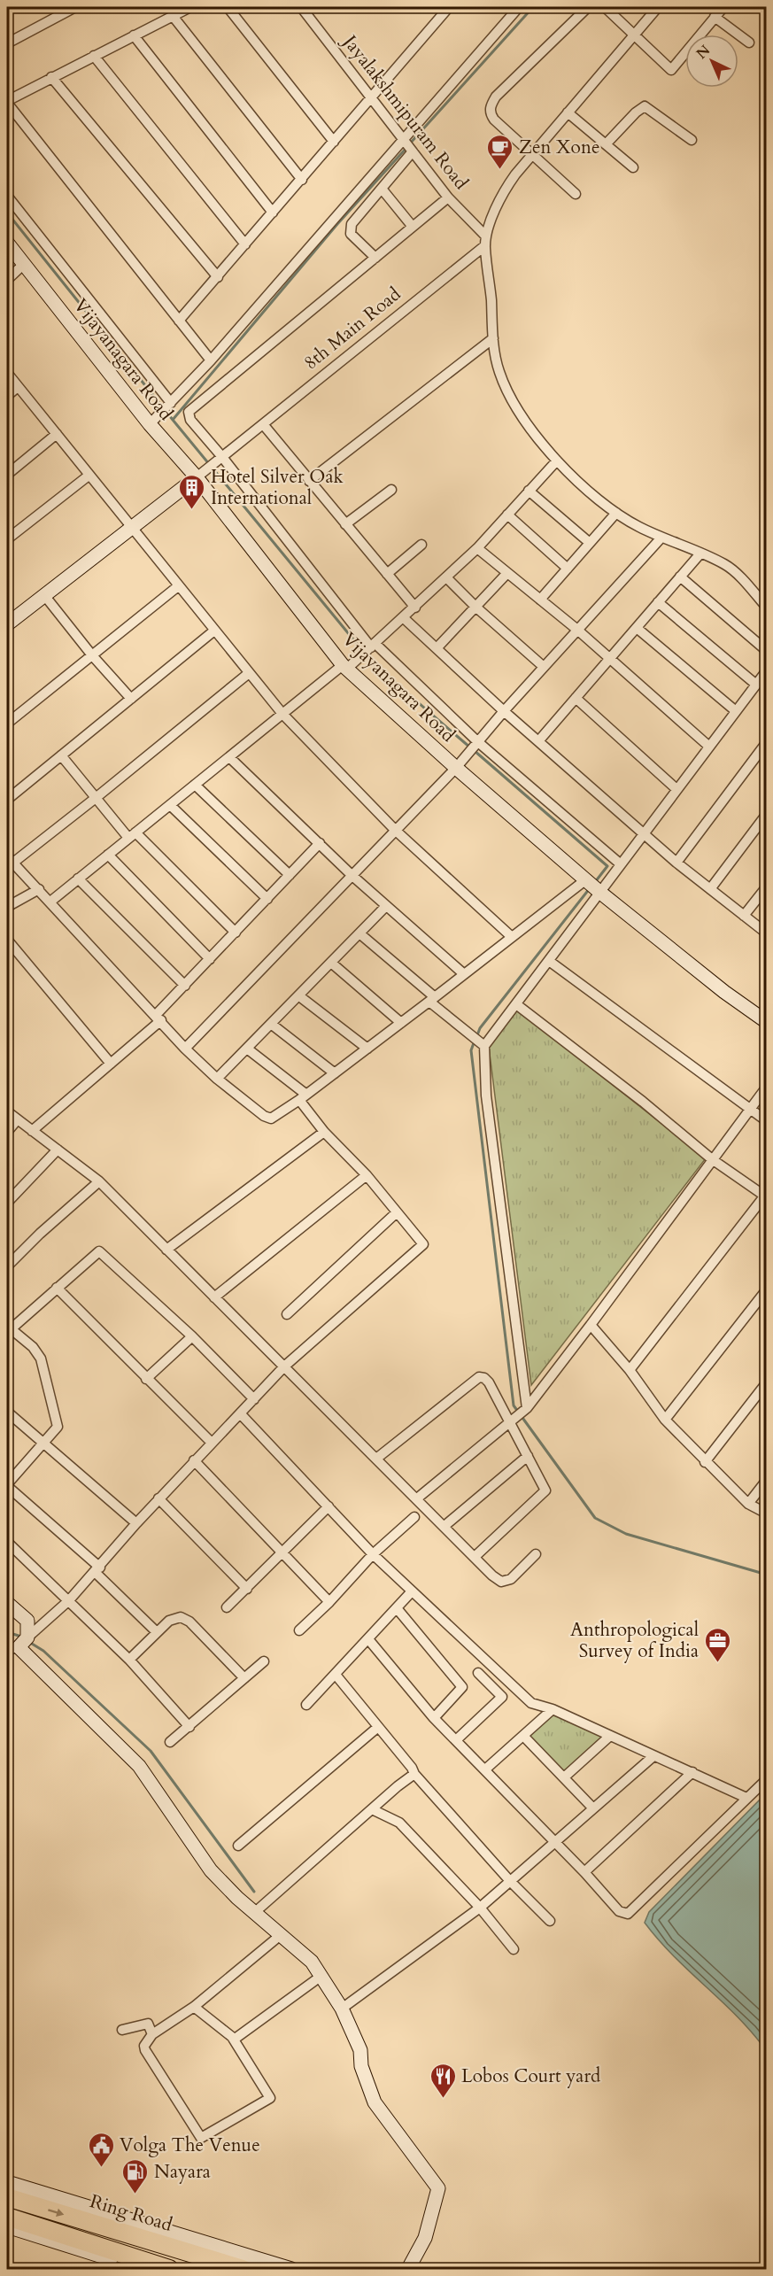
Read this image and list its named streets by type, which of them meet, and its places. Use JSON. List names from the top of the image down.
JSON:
{
  "streets": {
    "highway": ["Ring Road"],
    "street": ["Jayalakshmipuram Road", "8th Main Road", "Vijayanagara Road"]
  },
  "crossings": [
    ["Jayalakshmipuram Road", "8th Main Road"],
    ["8th Main Road", "Vijayanagara Road"]
  ],
  "places": {
    "cafe": ["Zen Xone"],
    "building": ["Hotel Silver Oak International"],
    "office": ["Anthropological Survey of India"],
    "restaurant": ["Lobos Court yard"],
    "public building": ["Volga The Venue"],
    "fuel station": ["Nayara"]
  },
  "north": "top left"
}
